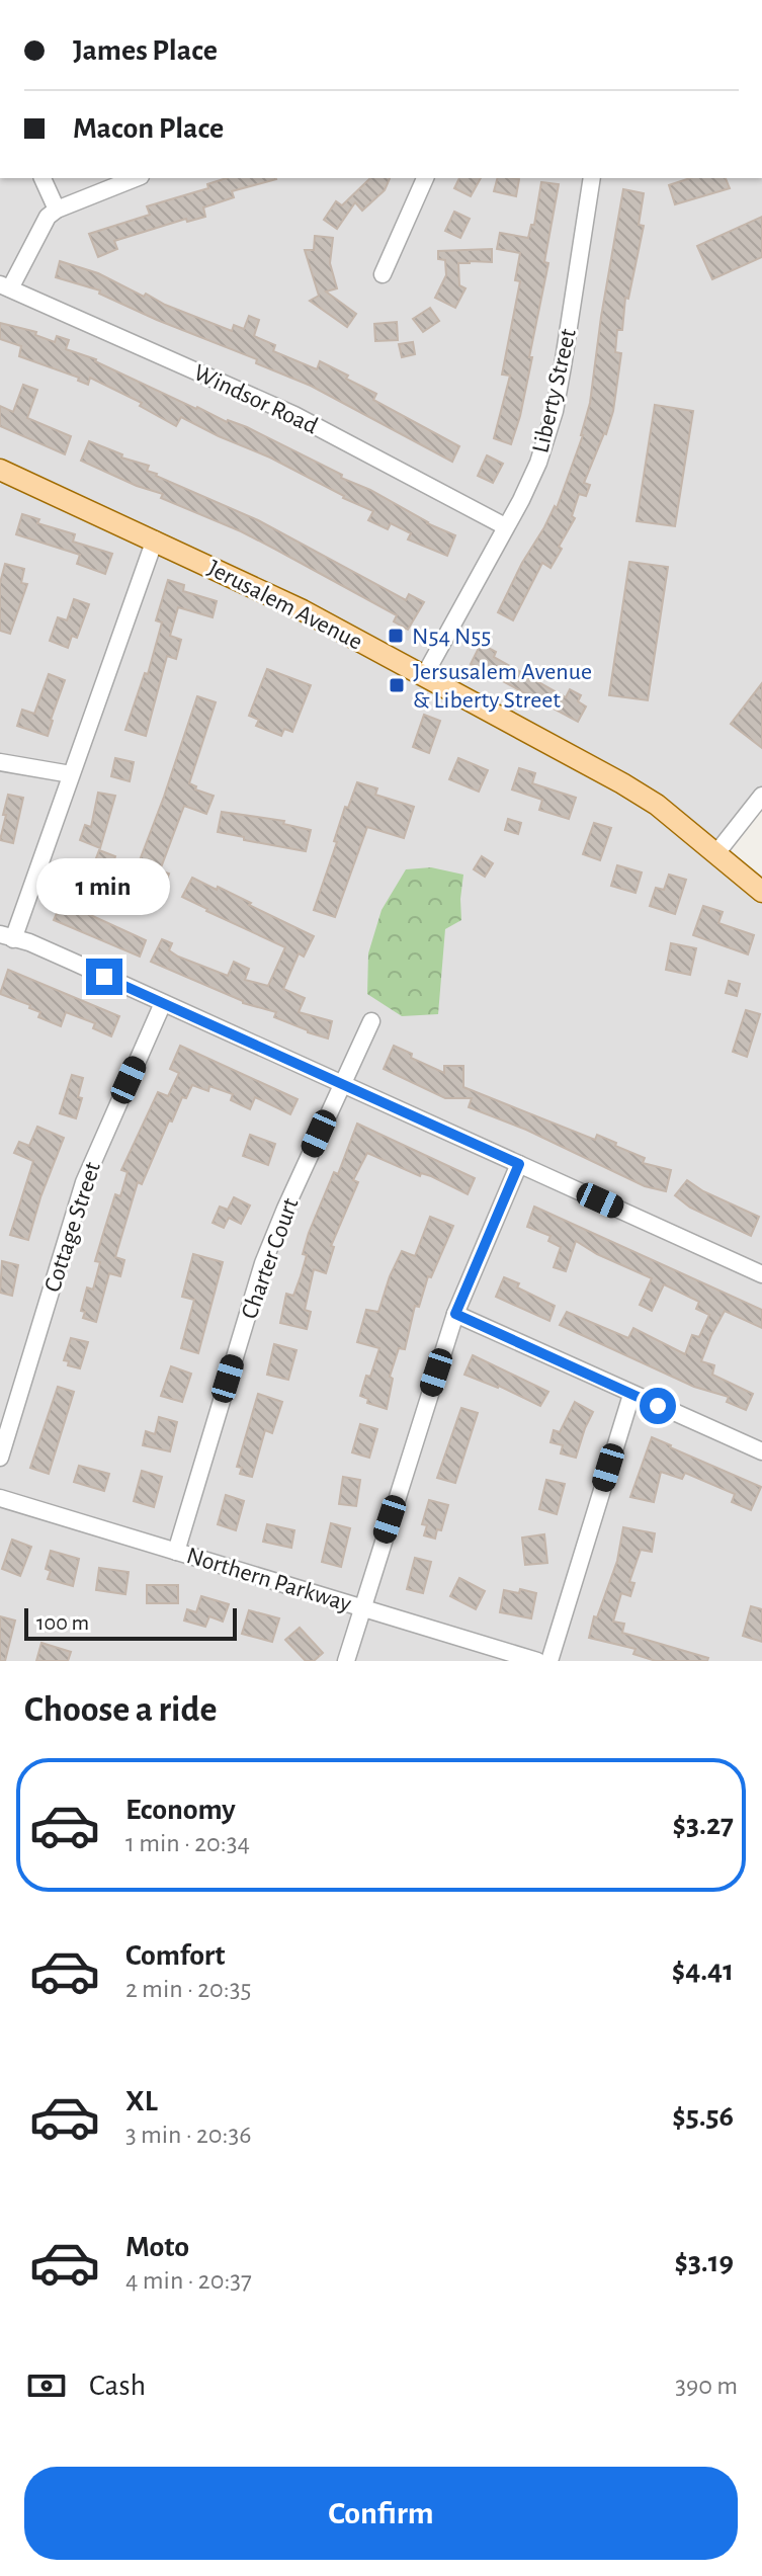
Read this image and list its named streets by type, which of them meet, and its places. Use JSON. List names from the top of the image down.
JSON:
{
  "streets": {
    "main road": ["Jerusalem Avenue"],
    "street": [
      "Liberty Street",
      "Windsor Road",
      "Cottage Street",
      "Charter Court",
      "Northern Parkway"
    ]
  },
  "crossings": [
    ["Liberty Street", "Windsor Road"],
    ["Liberty Street", "Jerusalem Avenue"],
    ["Charter Court", "Northern Parkway"]
  ],
  "places": {
    "transit": ["N54 N55", "Jersusalem Avenue & Liberty Street"]
  },
  "scale_bar": "100 m",
  "page": {
    "banner": ["James Place", "Macon Place"],
    "bubble": "1 min",
    "scale": "100 m",
    "heading": "Choose a ride",
    "list": [
      {
        "name": "Economy",
        "note": "1 min · 20:34",
        "value": "$3.27"
      },
      {
        "name": "Comfort",
        "note": "2 min · 20:35",
        "value": "$4.41"
      },
      {
        "name": "XL",
        "note": "3 min · 20:36",
        "value": "$5.56"
      },
      {
        "name": "Moto",
        "note": "4 min · 20:37",
        "value": "$3.19"
      }
    ],
    "pay": ["Cash", "390 m"],
    "buttons": "Confirm"
  }
}
